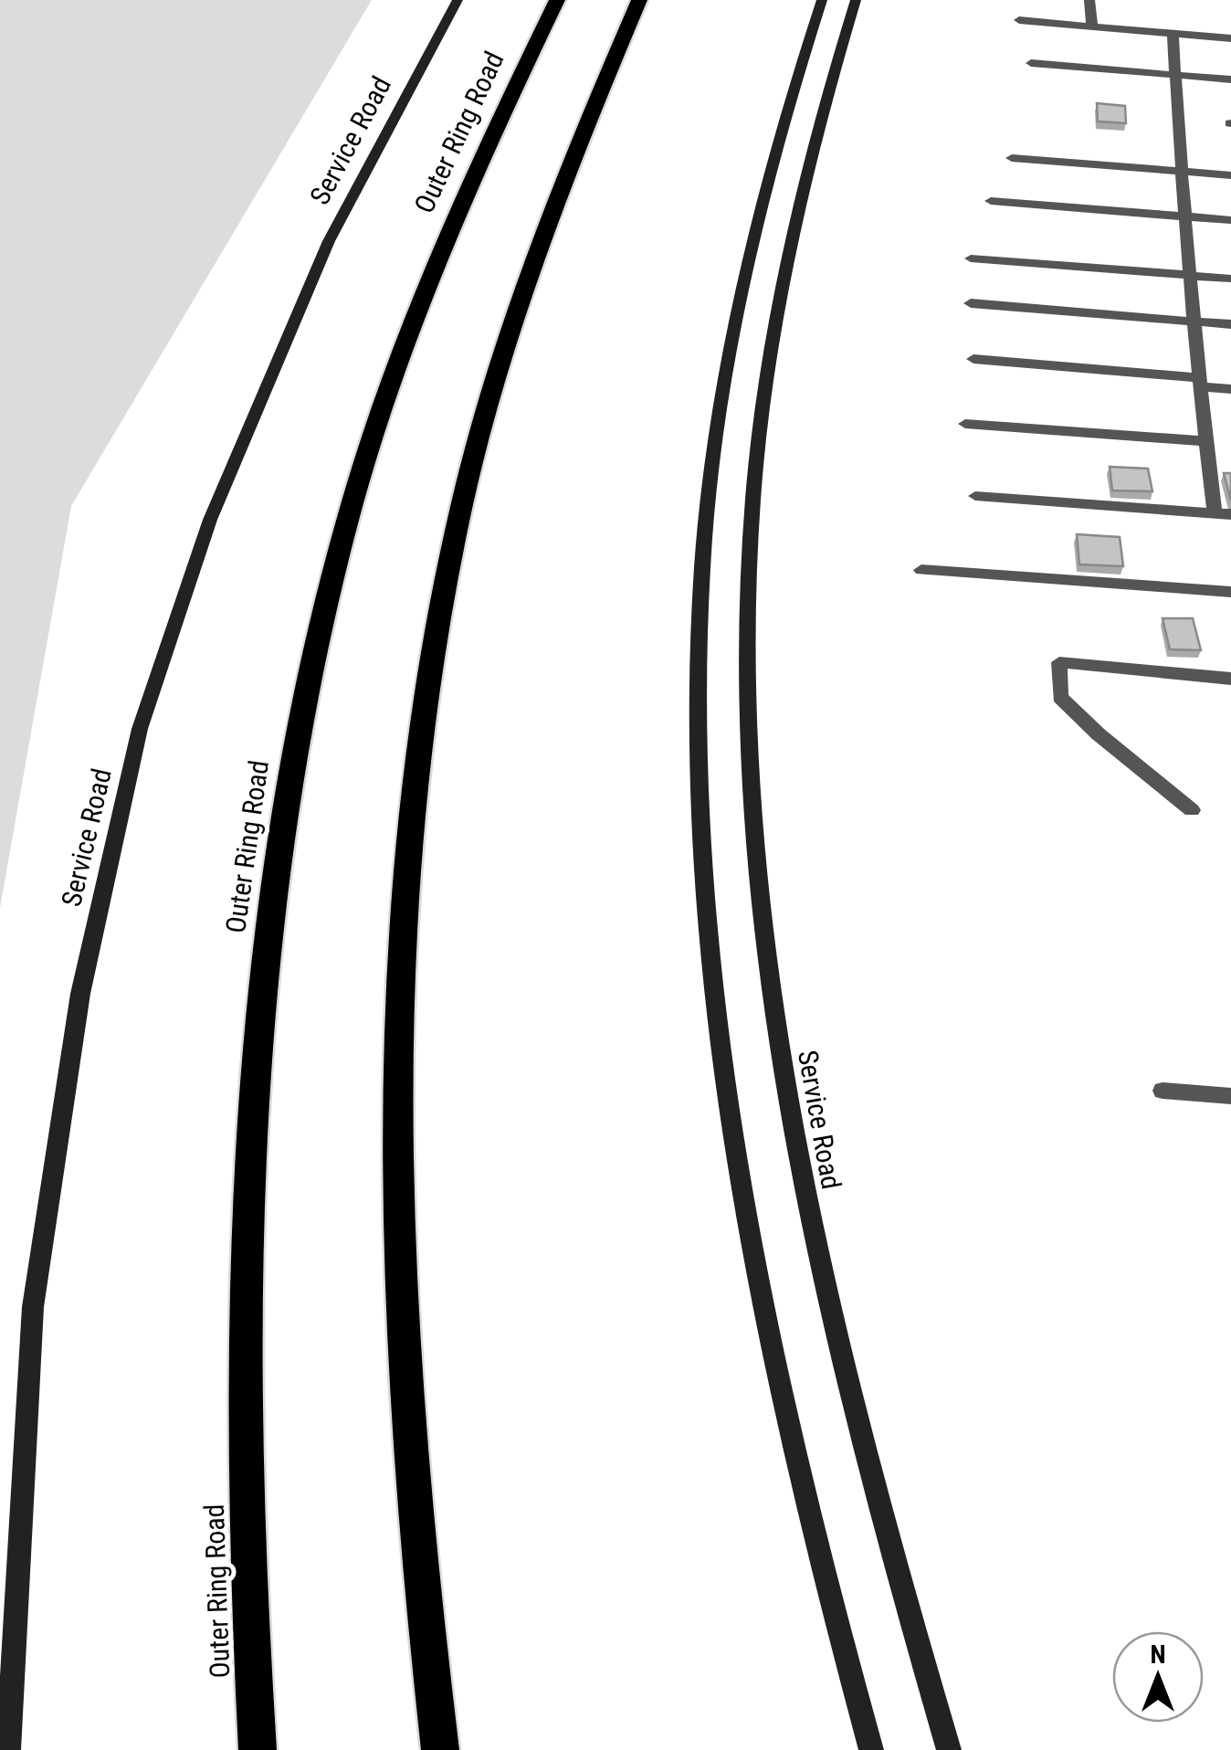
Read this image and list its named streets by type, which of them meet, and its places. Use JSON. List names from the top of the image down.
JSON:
{
  "streets": {
    "highway": ["Outer Ring Road"],
    "main road": ["Service Road"]
  },
  "north": "top"
}
